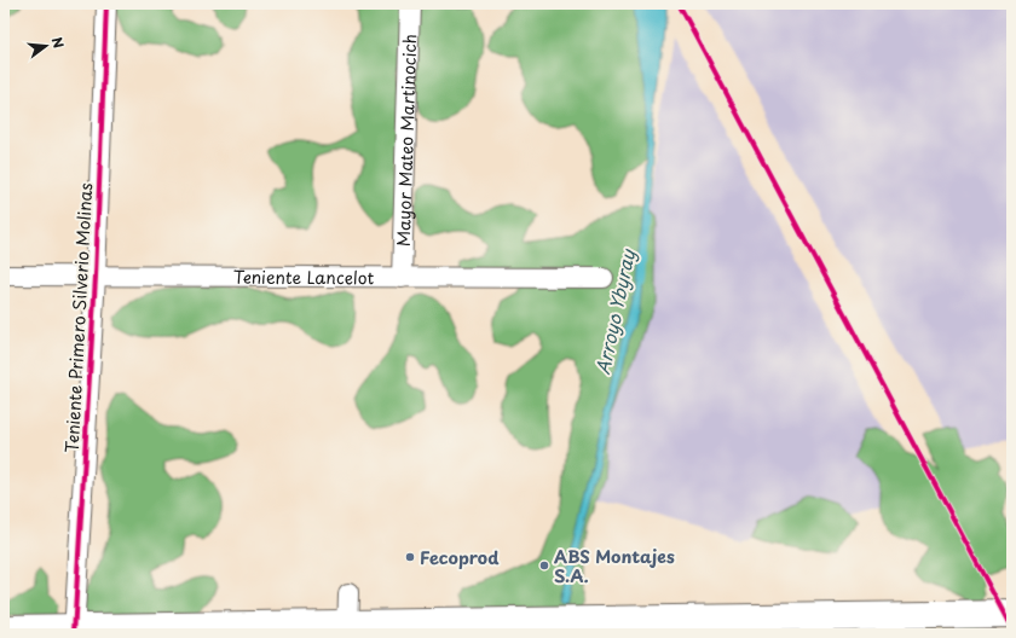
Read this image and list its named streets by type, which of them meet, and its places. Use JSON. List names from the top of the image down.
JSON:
{
  "streets": {
    "street": ["Mayor Mateo Martinocich", "Teniente Lancelot", "Teniente Primero Silverio Molinas"]
  },
  "crossings": [
    ["Mayor Mateo Martinocich", "Teniente Lancelot"],
    ["Teniente Lancelot", "Teniente Primero Silverio Molinas"]
  ],
  "water": ["Arroyo Ybyray"],
  "places": ["Fecoprod", "ABS Montajes S.A."],
  "north": "right"
}
